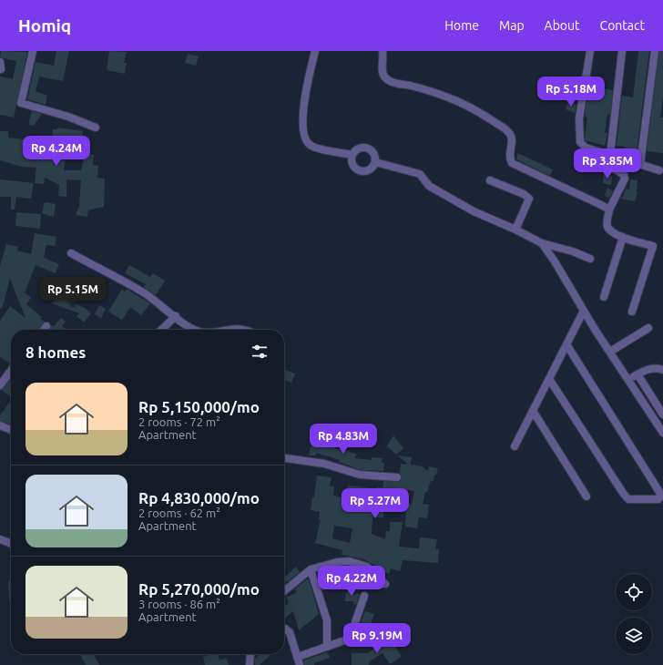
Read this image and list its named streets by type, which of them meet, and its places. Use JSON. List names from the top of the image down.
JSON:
{
  "page": {
    "header": "Homiq",
    "nav": [
      "Home",
      "Map",
      "About",
      "Contact"
    ],
    "price": [
      "Rp 5.18M",
      "Rp 4.24M",
      "Rp 3.85M",
      "Rp 5.15M",
      "Rp 4.83M",
      "Rp 5.27M",
      "Rp 4.22M",
      "Rp 9.19M"
    ],
    "heading": "8 homes",
    "list": [
      {
        "name": "Rp 5,150,000/mo",
        "note": "2 rooms · 72 m² · Apartment"
      },
      {
        "name": "Rp 4,830,000/mo",
        "note": "2 rooms · 62 m² · Apartment"
      },
      {
        "name": "Rp 5,270,000/mo",
        "note": "3 rooms · 86 m² · Apartment"
      }
    ]
  }
}
